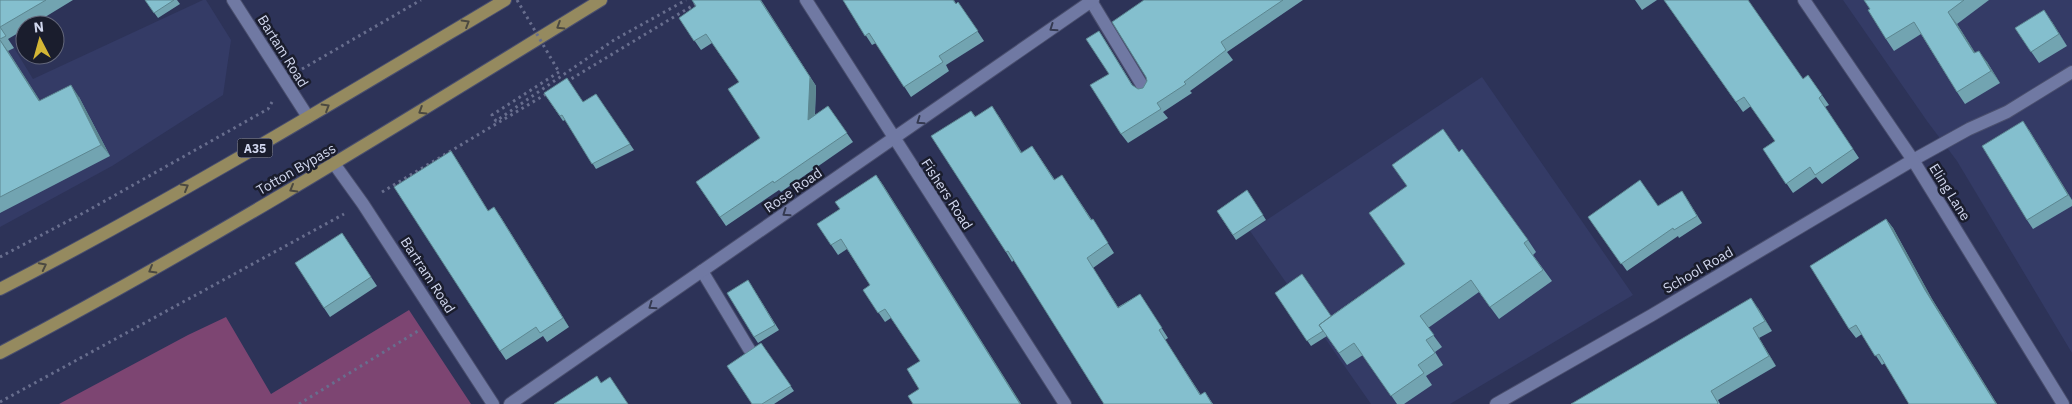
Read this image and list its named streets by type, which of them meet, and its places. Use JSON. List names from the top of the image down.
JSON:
{
  "streets": {
    "main road": ["A35", "Totton Bypass"],
    "street": [
      "Bartam Road",
      "Rose Road",
      "Eling Lane",
      "Fishers Road",
      "School Road",
      "Bartram Road"
    ]
  },
  "crossings": [
    ["Bartam Road", "A35"],
    ["Totton Bypass", "Bartram Road"],
    ["Rose Road", "Fishers Road"],
    ["Eling Lane", "School Road"]
  ],
  "one_way": ["Rose Road"],
  "north": "top"
}
